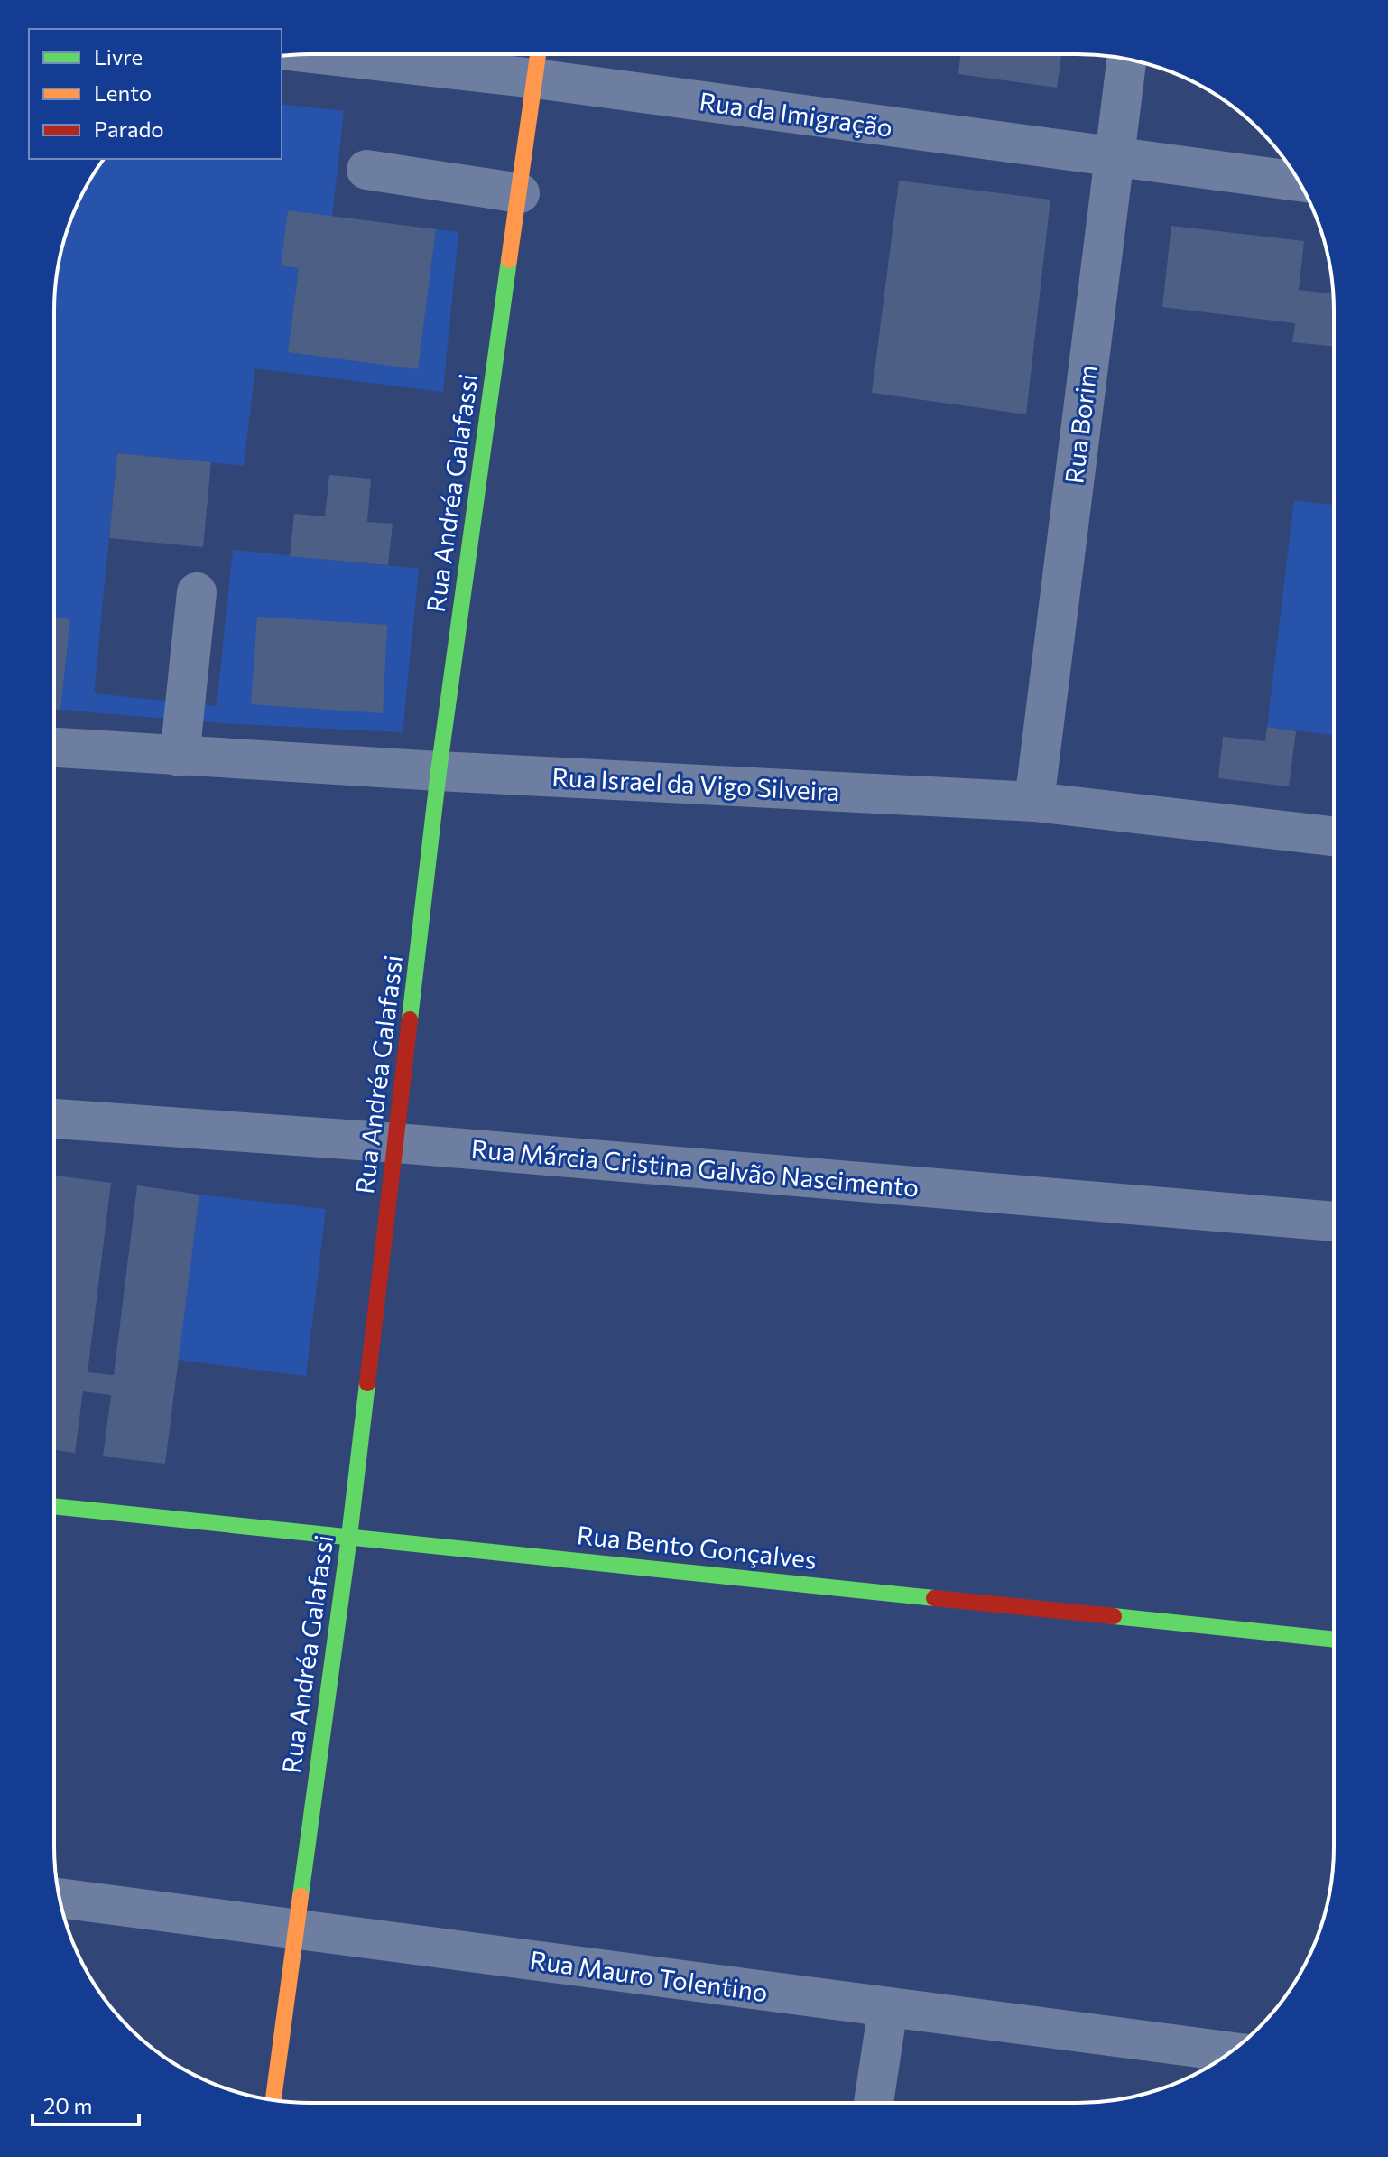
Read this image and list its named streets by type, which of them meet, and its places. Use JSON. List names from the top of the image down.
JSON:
{
  "streets": {
    "street": [
      "Rua da Imigração",
      "Rua Borim",
      "Rua Andréa Galafassi",
      "Rua Israel da Vigo Silveira",
      "Rua Márcia Cristina Galvão Nascimento",
      "Rua Bento Gonçalves",
      "Rua Mauro Tolentino"
    ]
  },
  "crossings": [
    ["Rua da Imigração", "Rua Borim"],
    ["Rua da Imigração", "Rua Andréa Galafassi"],
    ["Rua Borim", "Rua Israel da Vigo Silveira"],
    ["Rua Andréa Galafassi", "Rua Israel da Vigo Silveira"],
    ["Rua Andréa Galafassi", "Rua Márcia Cristina Galvão Nascimento"],
    ["Rua Andréa Galafassi", "Rua Bento Gonçalves"],
    ["Rua Andréa Galafassi", "Rua Mauro Tolentino"]
  ],
  "legend": ["Livre", "Lento", "Parado"],
  "scale_bar": "20 m"
}
